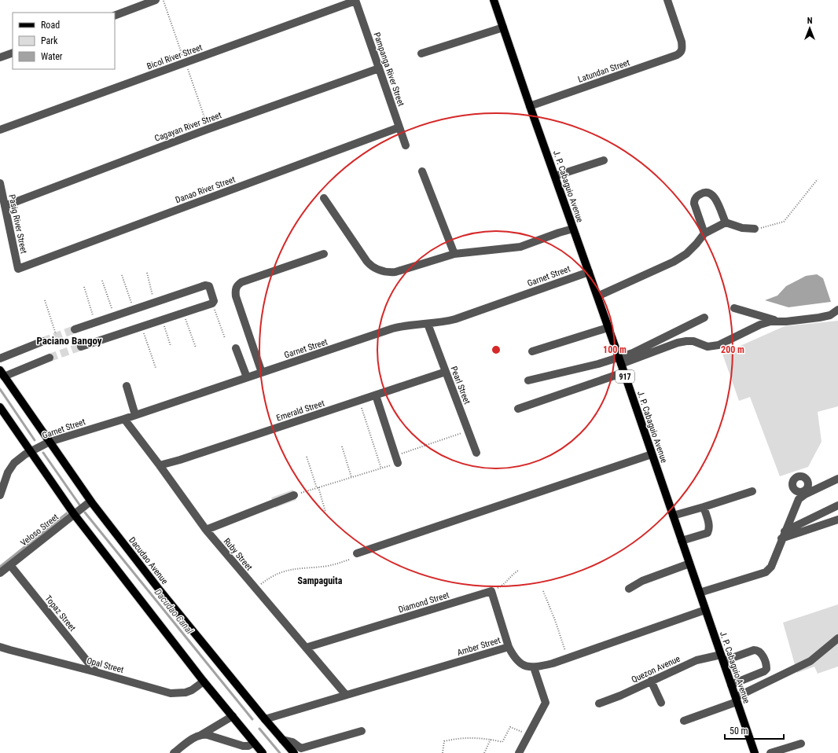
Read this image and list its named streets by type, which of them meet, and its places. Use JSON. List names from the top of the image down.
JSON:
{
  "streets": {
    "main road": ["J. P. Cabaguio Avenue", "917", "Dacudao Avenue"],
    "street": [
      "Bicol River Street",
      "Pampanga River Street",
      "Latundan Street",
      "Cagayan River Street",
      "Danao River Street",
      "Pasig River Street",
      "Garnet Street",
      "Pearl Street",
      "Emerald Street",
      "Veloso Street",
      "Ruby Street",
      "Diamond Street",
      "Topaz Street",
      "Amber Street",
      "Opal Street",
      "Quezon Avenue"
    ]
  },
  "crossings": [
    ["Bicol River Street", "Pampanga River Street"],
    ["Pampanga River Street", "Cagayan River Street"],
    ["Pampanga River Street", "Danao River Street"],
    ["Latundan Street", "J. P. Cabaguio Avenue"],
    ["Cagayan River Street", "Pasig River Street"],
    ["J. P. Cabaguio Avenue", "Garnet Street"],
    ["J. P. Cabaguio Avenue", "Quezon Avenue"],
    ["Danao River Street", "Pasig River Street"],
    ["Garnet Street", "Pearl Street"],
    ["Garnet Street", "Ruby Street"],
    ["Garnet Street", "Dacudao Avenue"],
    ["Pearl Street", "Emerald Street"],
    ["Emerald Street", "Ruby Street"],
    ["Veloso Street", "Dacudao Avenue"],
    ["Veloso Street", "Topaz Street"],
    ["Ruby Street", "Diamond Street"],
    ["Ruby Street", "Amber Street"],
    ["Dacudao Avenue", "Amber Street"],
    ["Topaz Street", "Opal Street"]
  ],
  "districts": ["Paciano Bangoy", "Sampaguita"],
  "water": ["Dacudao Canal"],
  "legend": ["Road", "Park", "Water"],
  "scale_bar": "50 m",
  "north": "top",
  "rings": ["100 m", "200 m"]
}
